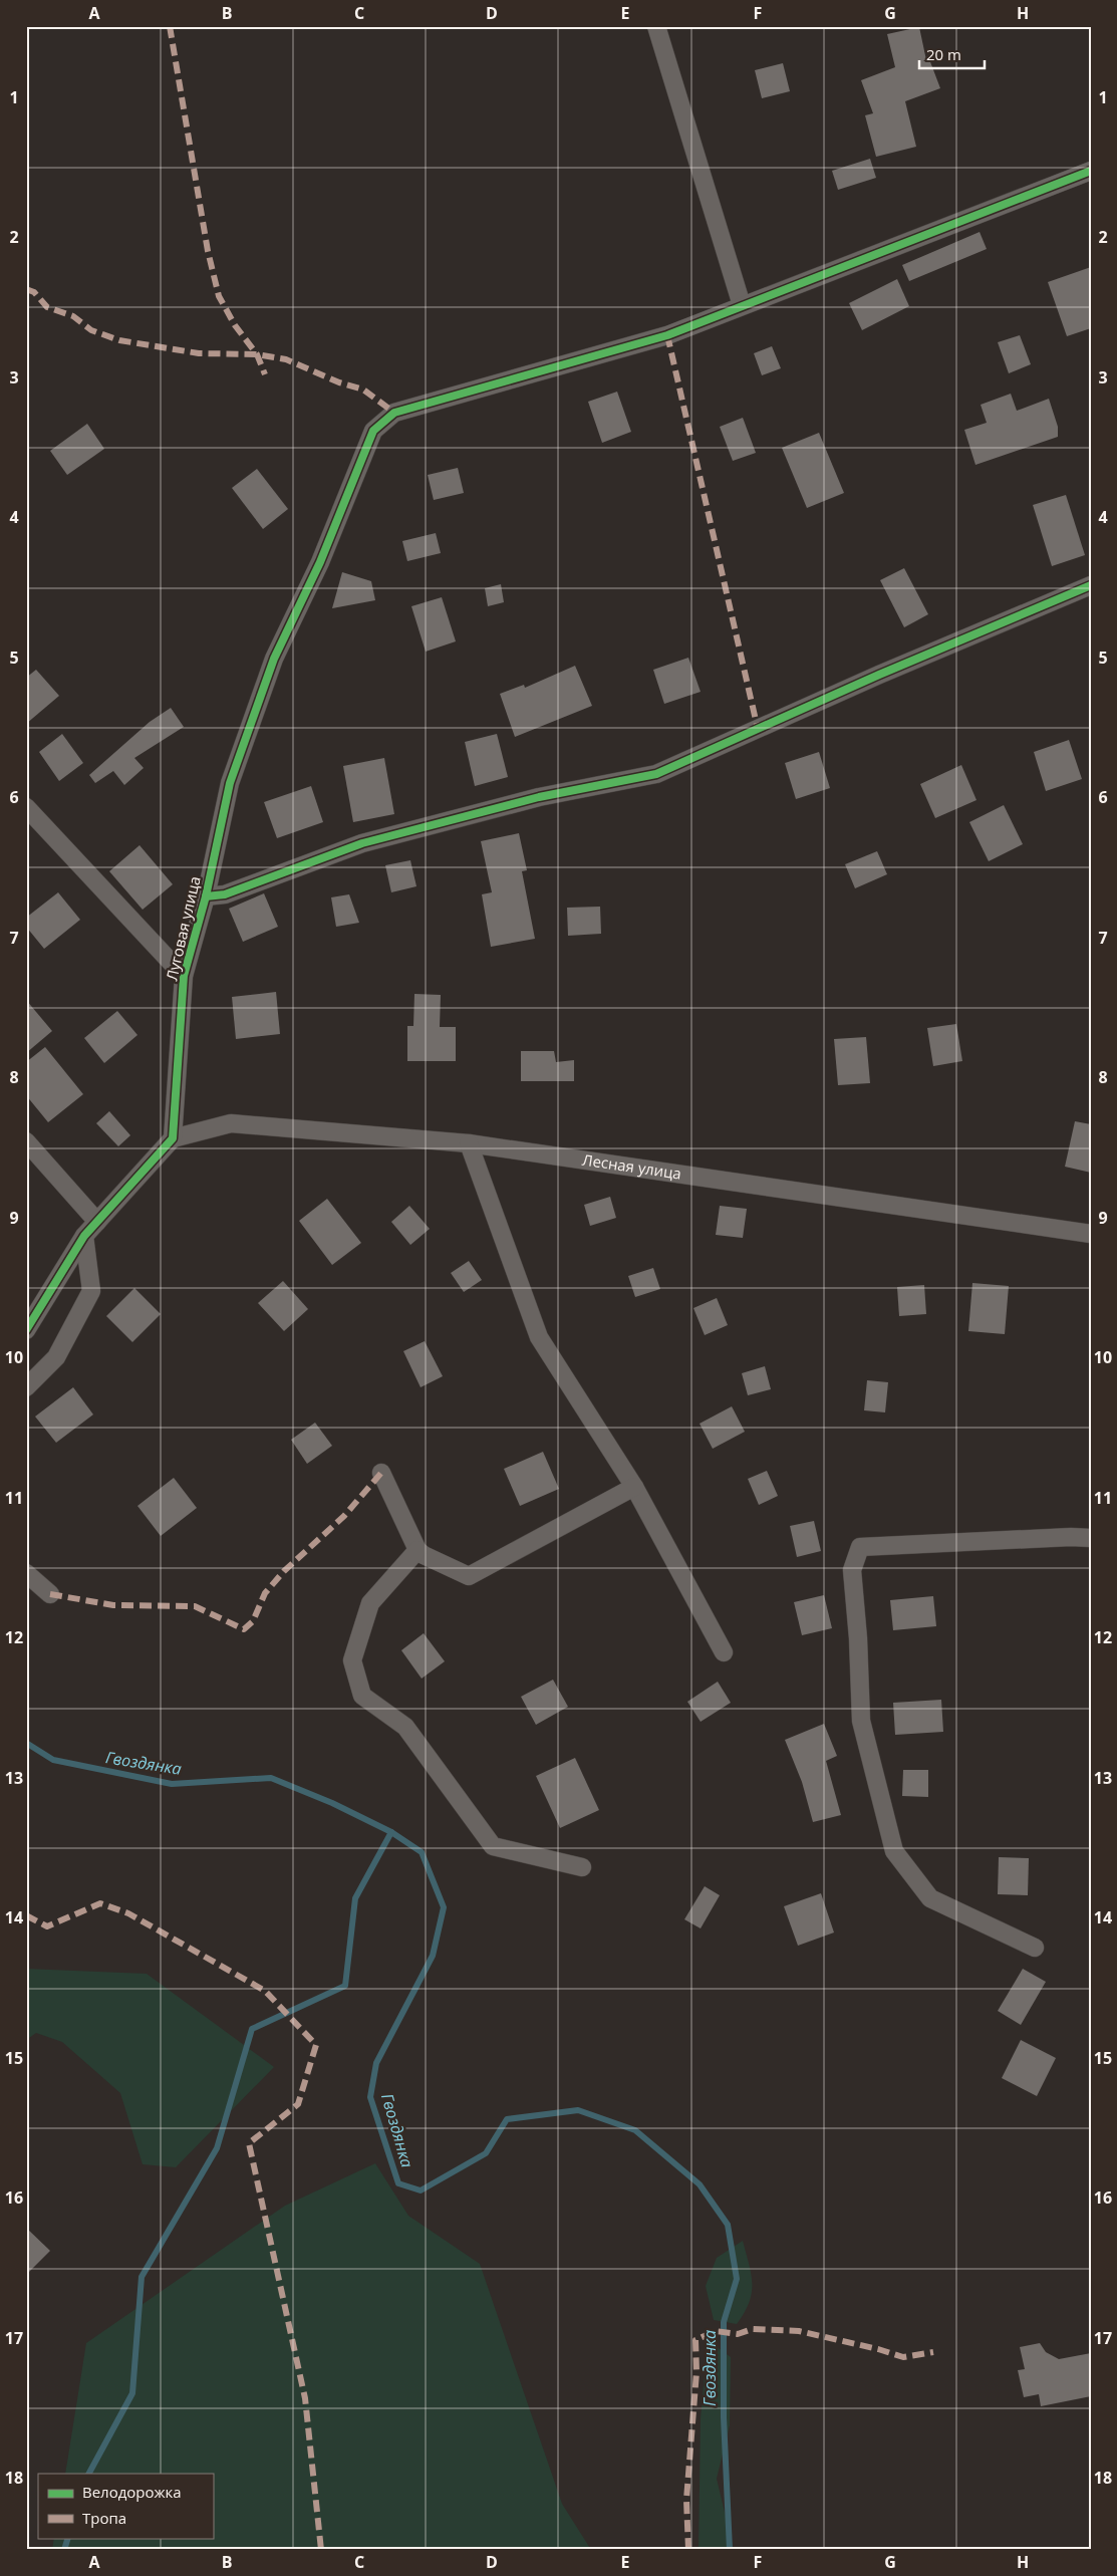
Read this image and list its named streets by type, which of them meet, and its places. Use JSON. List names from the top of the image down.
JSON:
{
  "streets": {
    "street": ["Луговая улица", "Лесная улица"]
  },
  "crossings": [
    ["Луговая улица", "Лесная улица"]
  ],
  "water": ["Гвоздянка"],
  "legend": ["Велодорожка", "Тропа"],
  "scale_bar": "20 m",
  "grid": {
    "columns": [
      "A",
      "B",
      "C",
      "D",
      "E",
      "F",
      "G",
      "H"
    ],
    "rows": [
      "1",
      "2",
      "3",
      "4",
      "5",
      "6",
      "7",
      "8",
      "9",
      "10",
      "11",
      "12",
      "13",
      "14",
      "15",
      "16",
      "17",
      "18"
    ]
  }
}
